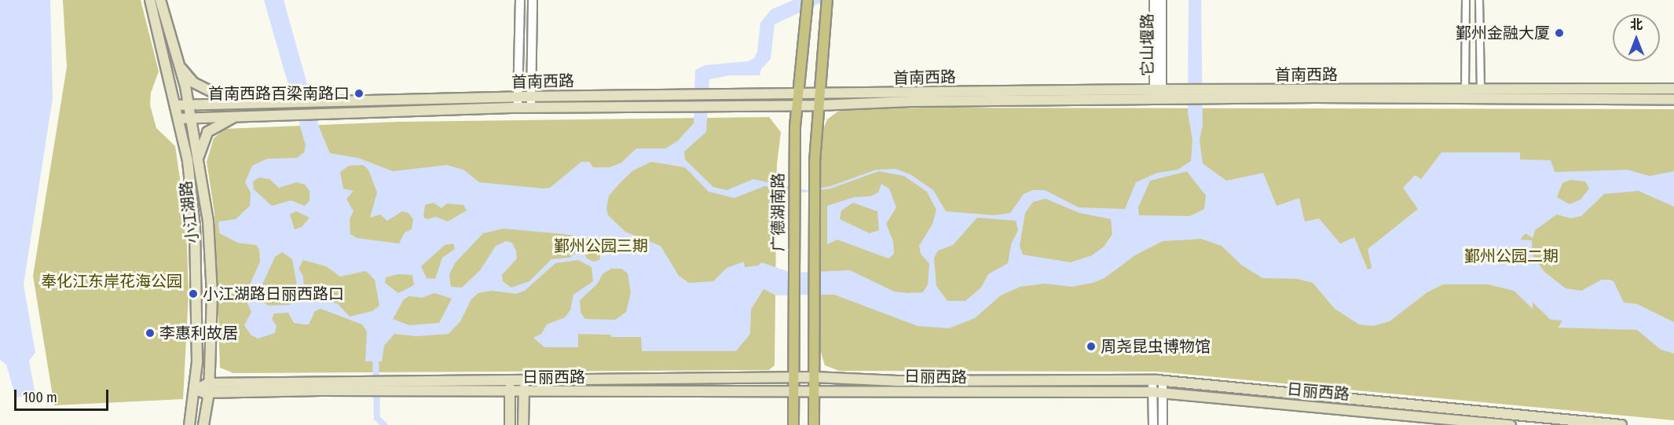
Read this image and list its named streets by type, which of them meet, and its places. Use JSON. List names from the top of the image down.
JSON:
{
  "streets": {
    "main road": [
      "首南西路",
      "小江湖路",
      "广德湖南路",
      "日丽西路"
    ],
    "street": ["它山堰路"]
  },
  "crossings": [
    ["它山堰路", "首南西路"],
    ["首南西路", "小江湖路"],
    ["首南西路", "广德湖南路"],
    ["小江湖路", "日丽西路"],
    ["广德湖南路", "日丽西路"]
  ],
  "parks": ["鄞州公园三期", "鄞州公园二期", "奉化江东岸花海公园"],
  "places": [
    "鄞州金融大厦",
    "首南西路百梁南路口",
    "小江湖路日丽西路口",
    "李惠利故居",
    "周尧昆虫博物馆"
  ],
  "scale_bar": "100 m",
  "north": "top"
}
